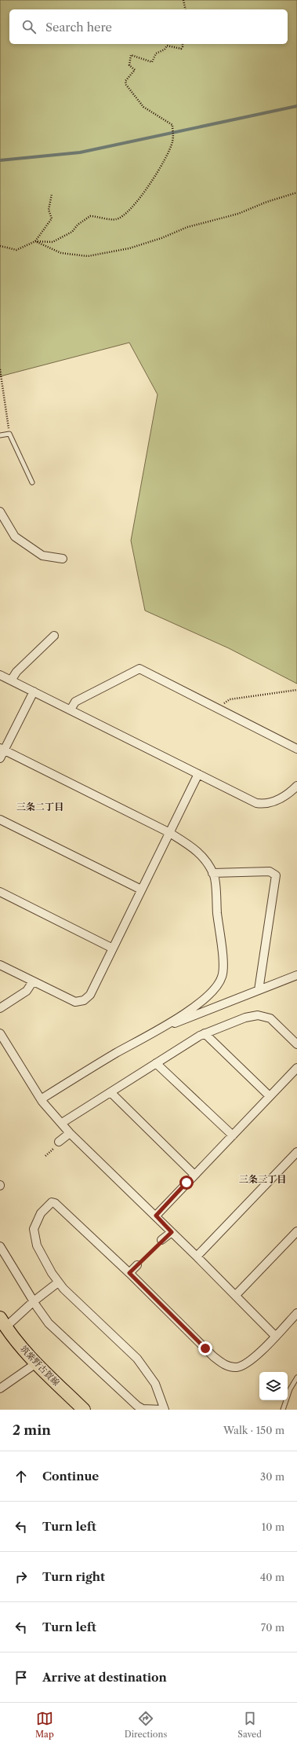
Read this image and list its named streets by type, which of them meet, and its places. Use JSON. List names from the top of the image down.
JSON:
{
  "streets": {
    "main road": ["筑紫野古賀線"]
  },
  "districts": ["三条二丁目", "三条三丁目"],
  "page": {
    "search": "Search here",
    "heading": ["2 min", "Walk · 150 m"],
    "list": [
      ["Continue", "30 m"],
      ["Turn left", "10 m"],
      ["Turn right", "40 m"],
      ["Turn left", "70 m"],
      "Arrive at destination"
    ],
    "nav": ["Map", "Directions", "Saved"]
  }
}
